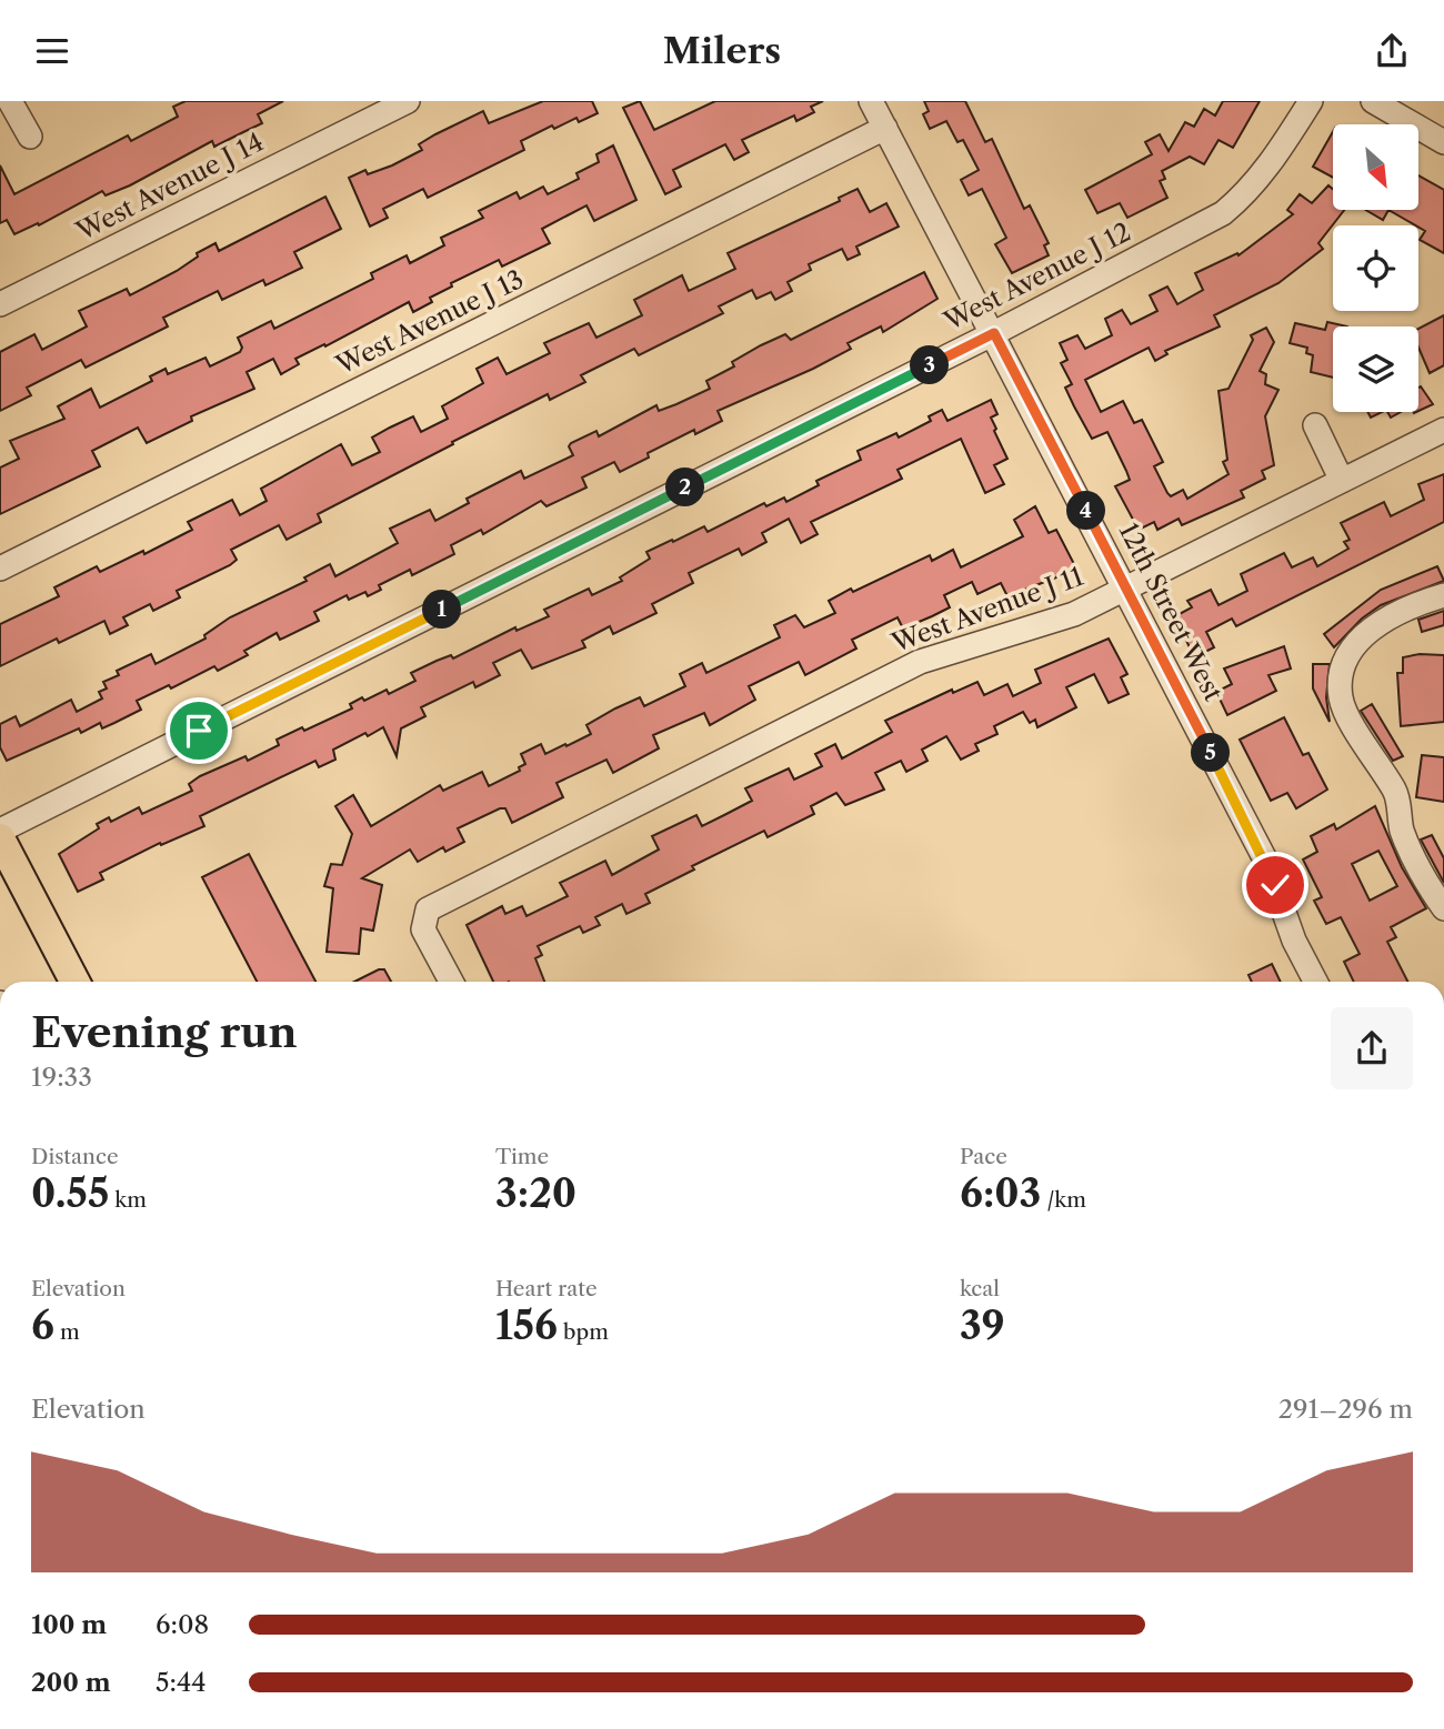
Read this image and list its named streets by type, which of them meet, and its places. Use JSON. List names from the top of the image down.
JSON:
{
  "streets": {
    "street": [
      "West Avenue J 14",
      "West Avenue J 12",
      "West Avenue J 13",
      "West Avenue J 11",
      "12th Street West"
    ]
  },
  "crossings": [
    ["West Avenue J 12", "12th Street West"],
    ["West Avenue J 13", "12th Street West"],
    ["West Avenue J 11", "12th Street West"]
  ],
  "north": "bottom right",
  "page": {
    "header": "Milers",
    "pins": [
      "3",
      "2",
      "4",
      "1",
      "5"
    ],
    "heading": ["Evening run", "19:33"],
    "stats": [
      ["Distance", "0.55 km"],
      ["Time", "3:20"],
      ["Pace", "6:03 /km"],
      ["Elevation", "6 m"],
      ["Heart rate", "156 bpm"],
      ["kcal", "39"]
    ],
    "chart": ["Elevation", "291–296 m"],
    "list": [
      {
        "name": "100 m",
        "note": "6:08"
      },
      {
        "name": "200 m",
        "note": "5:44"
      }
    ]
  }
}
